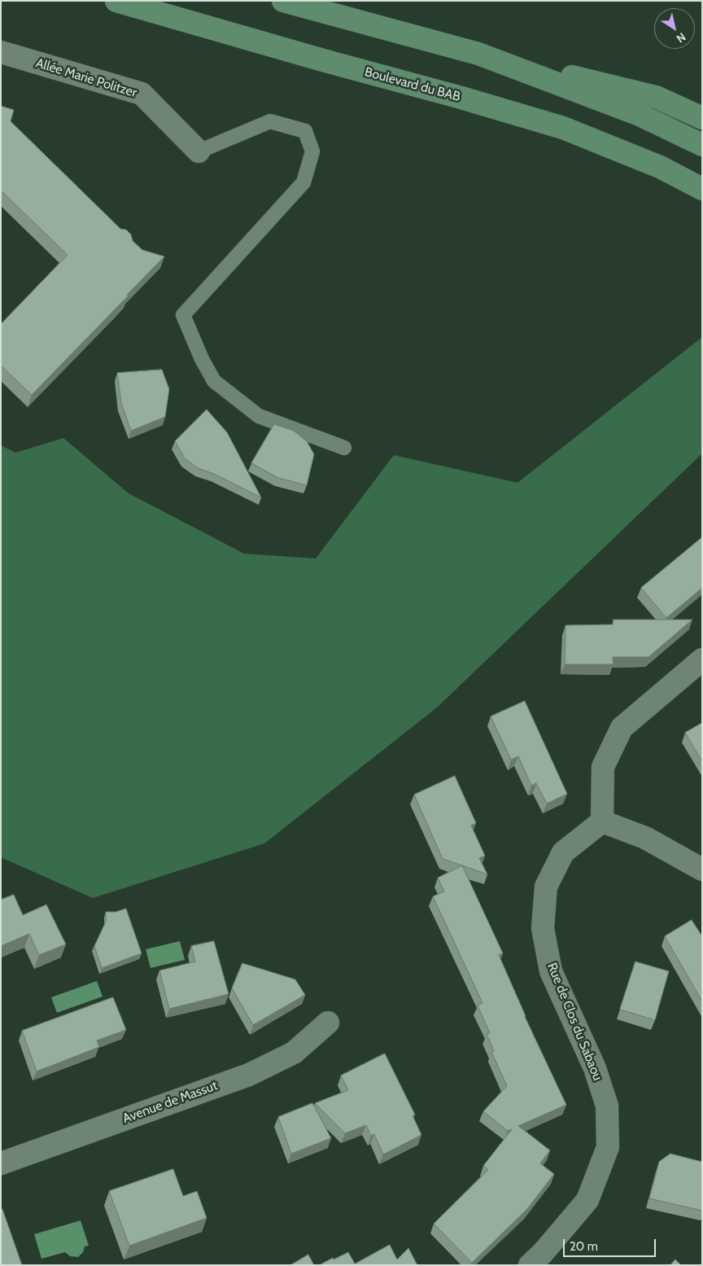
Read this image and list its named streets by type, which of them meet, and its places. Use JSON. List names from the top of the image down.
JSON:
{
  "streets": {
    "main road": ["Boulevard du BAB"],
    "street": ["Allée Marie Politzer", "Rue de Clos du Sabaou", "Avenue de Massut"]
  },
  "scale_bar": "20 m",
  "north": "bottom right"
}
